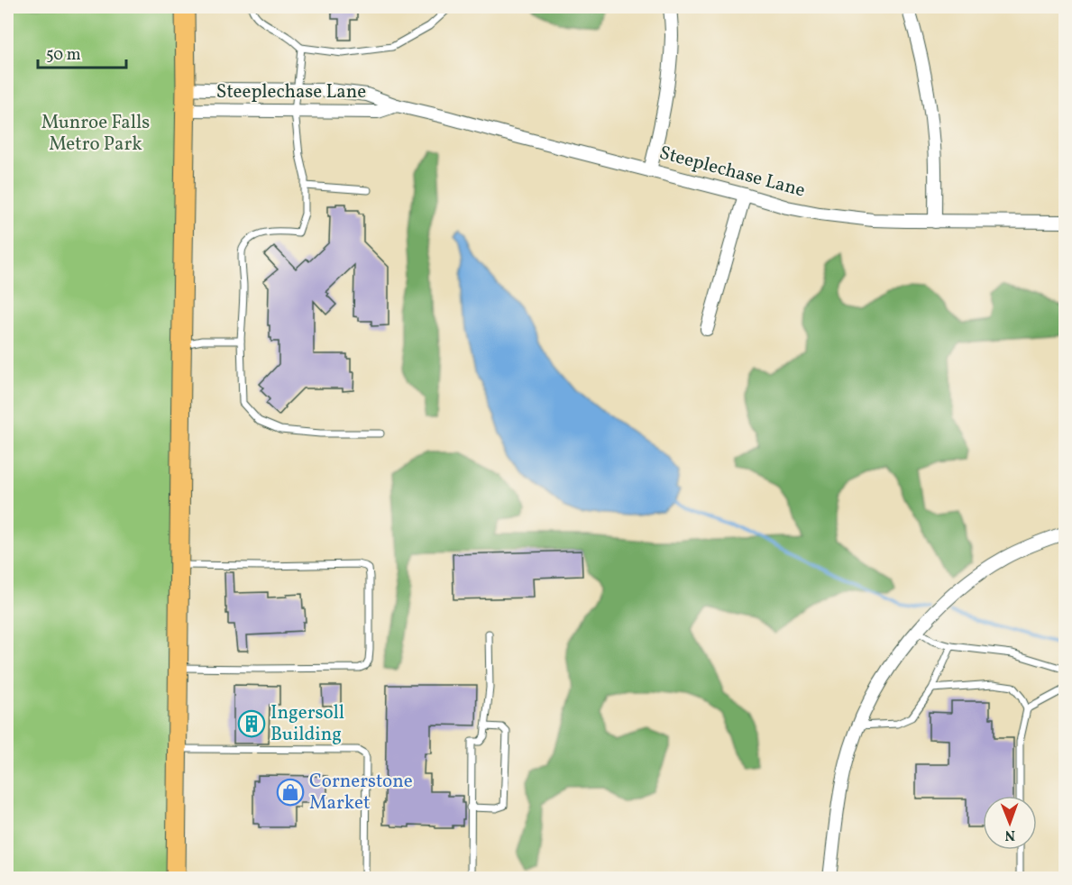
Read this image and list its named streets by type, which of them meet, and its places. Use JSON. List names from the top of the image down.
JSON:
{
  "streets": {
    "street": ["Steeplechase Lane"]
  },
  "parks": ["Munroe Falls Metro Park"],
  "places": {
    "building": ["Ingersoll Building"],
    "shop": ["Cornerstone Market"]
  },
  "scale_bar": "50 m",
  "north": "bottom"
}
